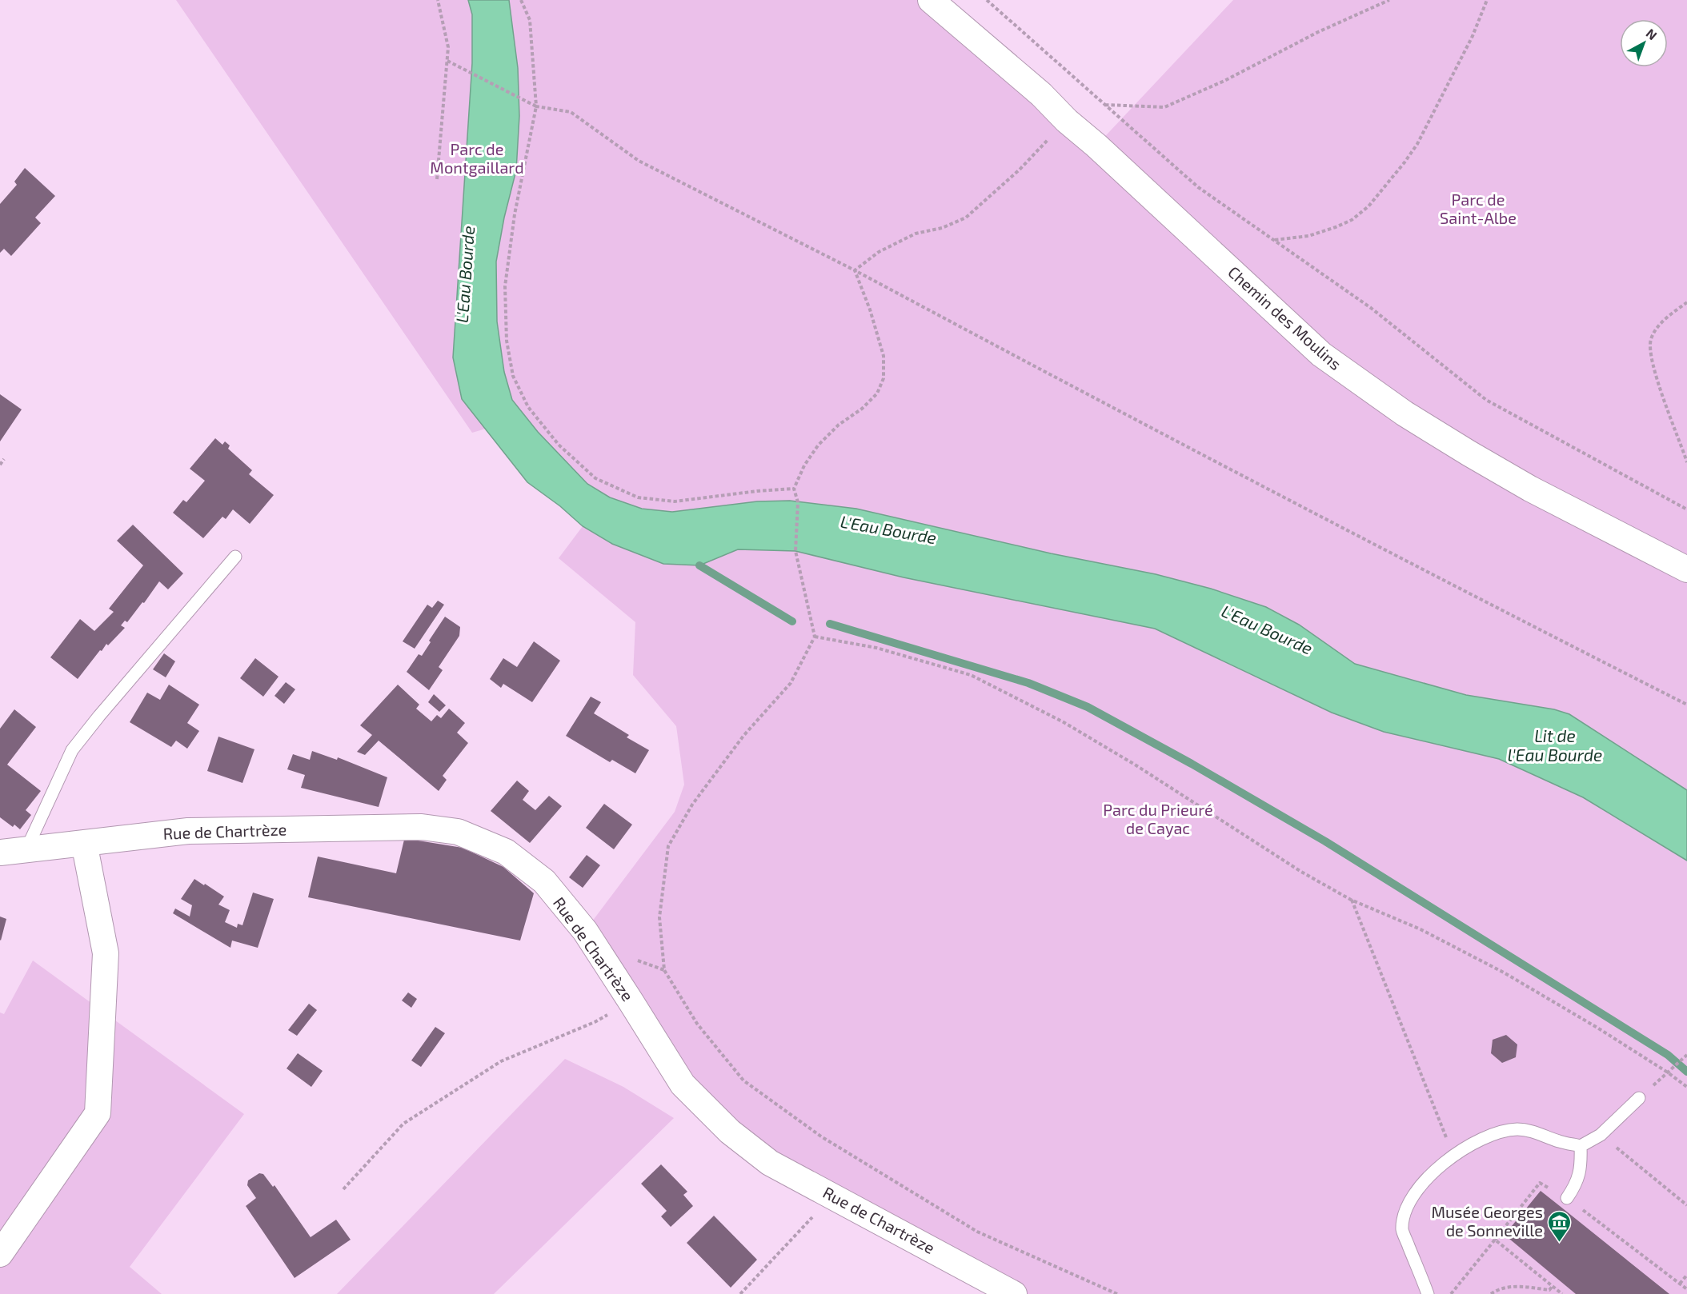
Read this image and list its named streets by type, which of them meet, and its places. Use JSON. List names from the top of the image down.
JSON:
{
  "streets": {
    "street": ["Chemin des Moulins", "Rue de Chartrèze"]
  },
  "water": ["L'Eau Bourde", "Lit de l'Eau Bourde"],
  "parks": ["Parc de Montgaillard", "Parc de Saint-Albe", "Parc du Prieuré de Cayac"],
  "places": {
    "museum": ["Musée Georges de Sonneville"]
  },
  "north": "top right"
}
